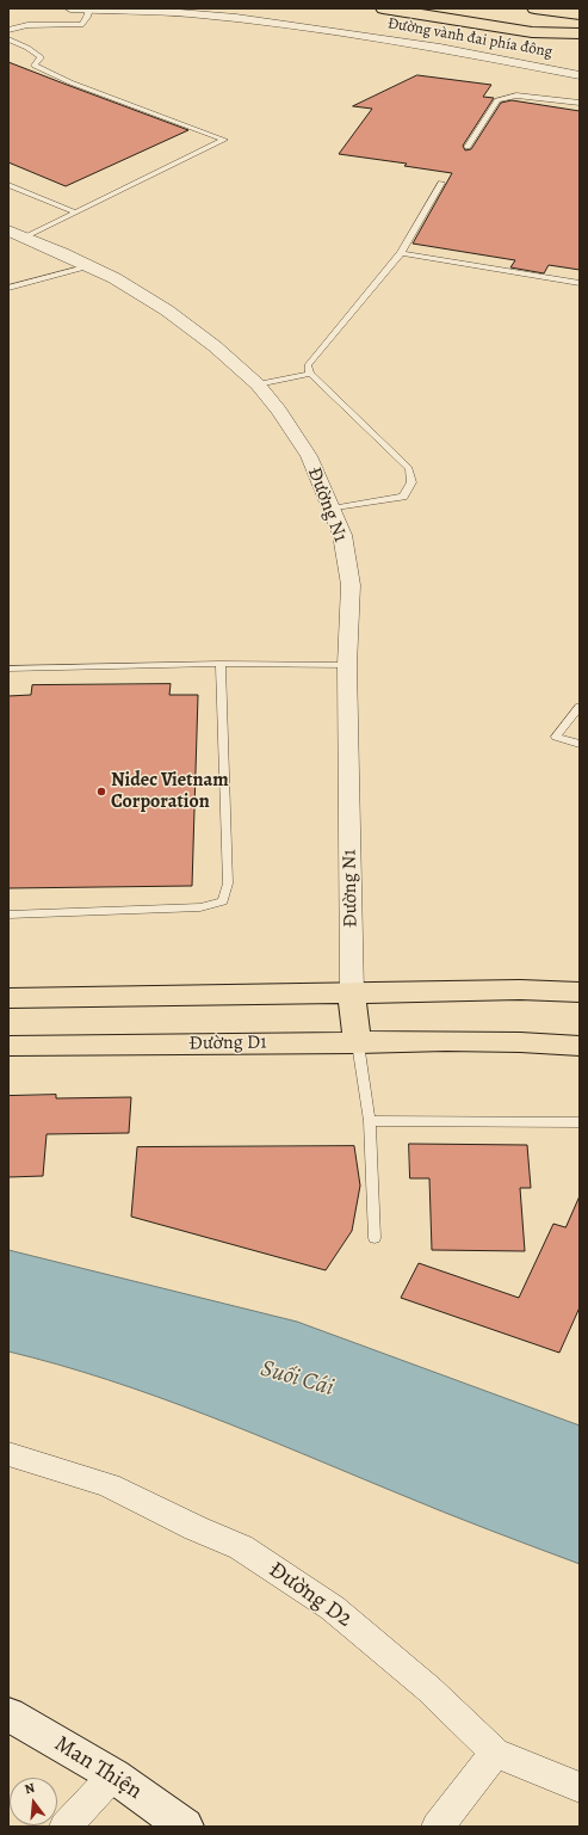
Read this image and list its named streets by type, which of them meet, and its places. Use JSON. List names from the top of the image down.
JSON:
{
  "streets": {
    "main road": ["Đường D1"],
    "street": [
      "Đường vành đai phía đông",
      "Đường N1",
      "Đường D2",
      "Man Thiện"
    ]
  },
  "water": ["Suối Cái"],
  "places": ["Nidec Vietnam Corporation"],
  "north": "top"
}
